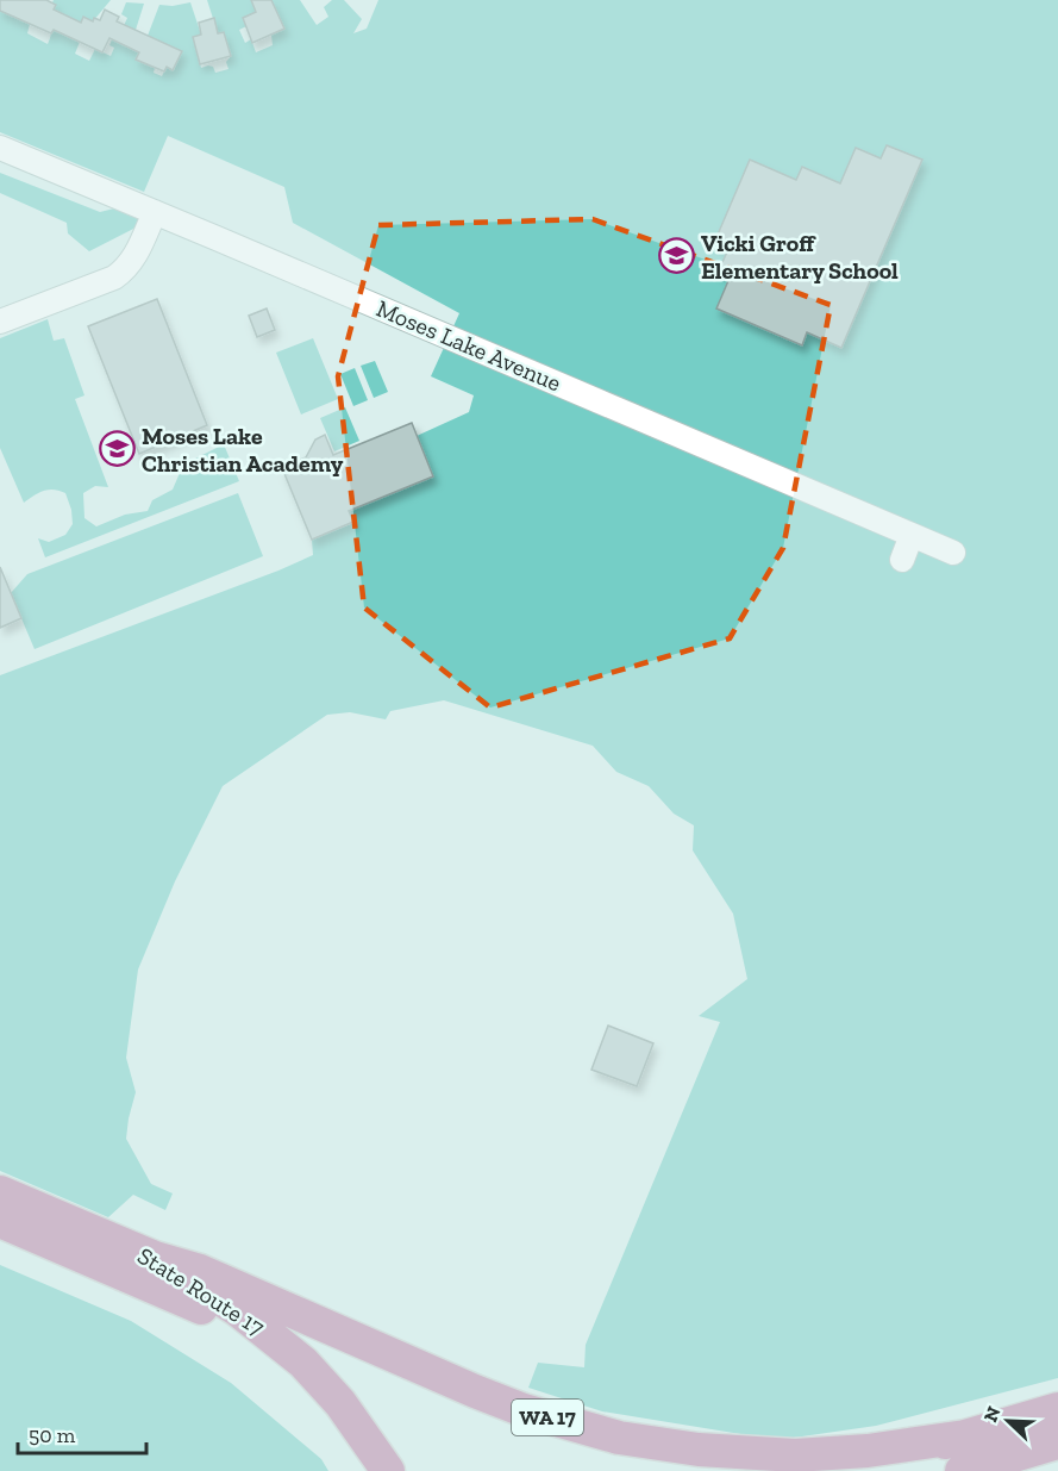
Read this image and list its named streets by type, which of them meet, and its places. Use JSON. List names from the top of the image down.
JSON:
{
  "streets": {
    "highway": ["State Route 17", "WA 17"],
    "street": ["Moses Lake Avenue"]
  },
  "crossings": [
    ["State Route 17", "WA 17"]
  ],
  "places": {
    "school or university": ["Vicki Groff Elementary School", "Moses Lake Christian Academy"]
  },
  "scale_bar": "50 m",
  "north": "top left"
}
